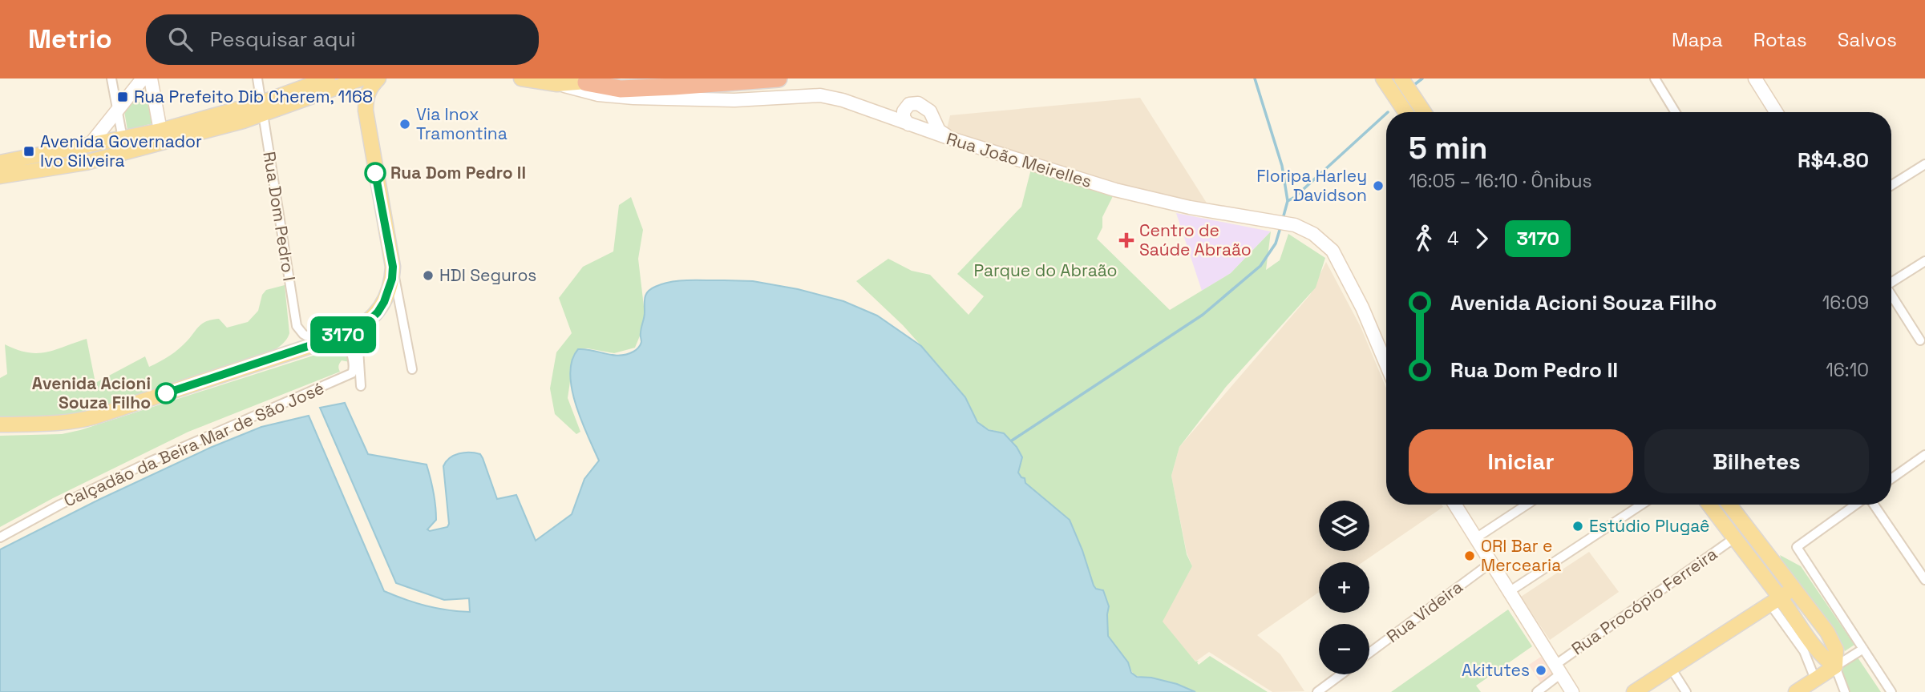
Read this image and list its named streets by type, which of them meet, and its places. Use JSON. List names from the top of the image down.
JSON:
{
  "streets": {
    "main road": ["Rua João Meirelles"],
    "street": [
      "Rua Dom Pedro I",
      "Calçadão da Beira Mar de São José",
      "Rua Procópio Ferreira",
      "Rua Videira"
    ]
  },
  "parks": ["Parque do Abraão"],
  "places": {
    "transit": ["Rua Prefeito Dib Cherem, 1168", "Avenida Governador Ivo Silveira"],
    "other": [
      "Via Inox Tramontina",
      "Rua Dom Pedro II",
      "Floripa Harley Davidson",
      "HDI Seguros",
      "Avenida Acioni Souza Filho",
      "Estúdio Plugaê",
      "ORI Bar e Mercearia",
      "Akitutes"
    ],
    "health": ["Centro de Saúde Abraão"]
  },
  "lines": ["bus line 3170"],
  "page": {
    "header": "Metrio",
    "search": "Pesquisar aqui",
    "nav": ["Mapa", "Rotas", "Salvos"],
    "on_map": "3170",
    "heading": ["5 min", "16:05 – 16:10 · Ônibus", "R$4.80"],
    "legs": ["4", "3170"],
    "list": [
      {
        "name": "Avenida Acioni Souza Filho",
        "value": "16:09"
      },
      {
        "name": "Rua Dom Pedro II",
        "value": "16:10"
      }
    ],
    "buttons": ["Iniciar", "Bilhetes"],
    "map_buttons": ["+", "−"]
  }
}
